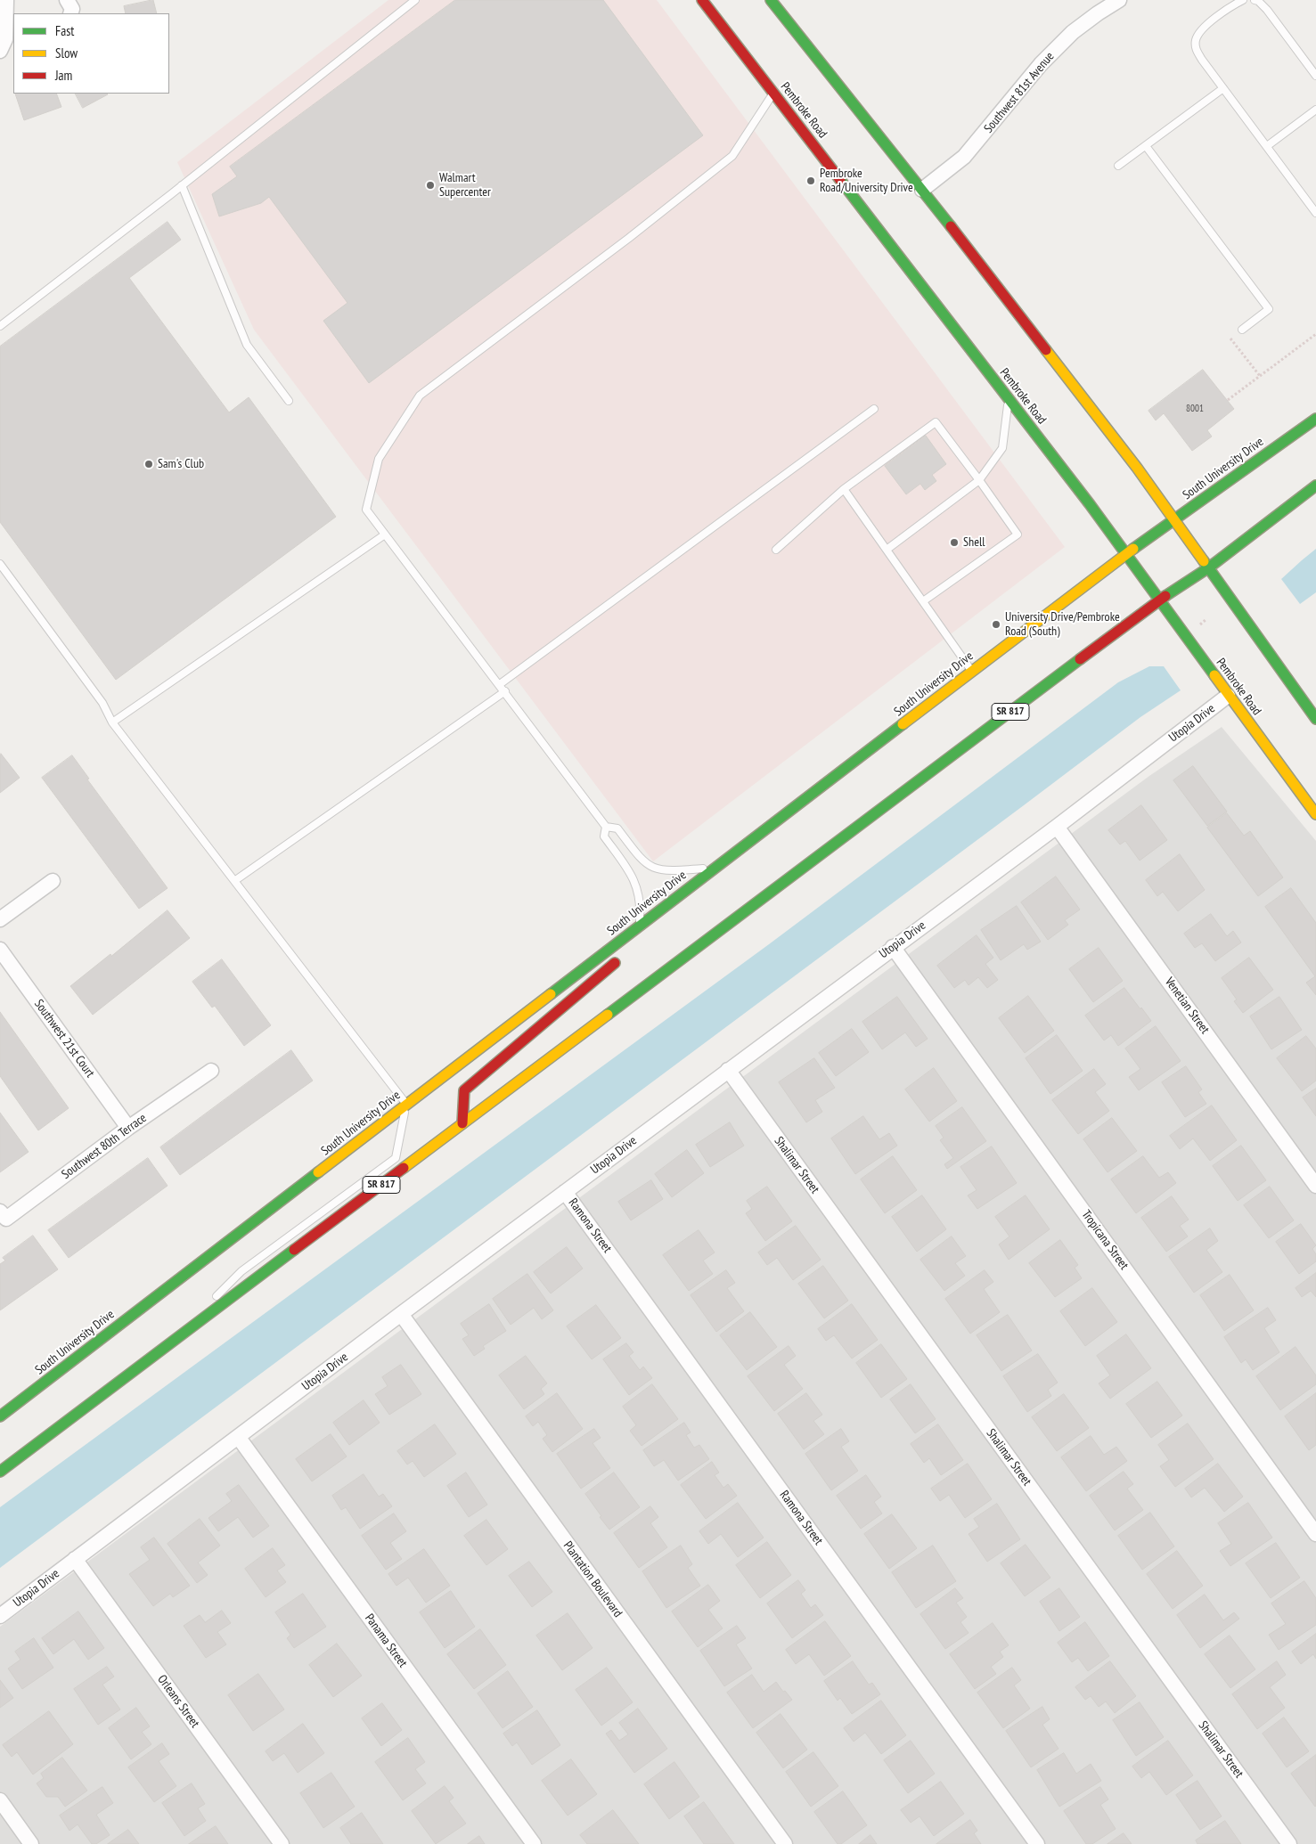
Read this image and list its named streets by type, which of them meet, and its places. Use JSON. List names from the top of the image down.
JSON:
{
  "streets": {
    "main road": ["Pembroke Road", "South University Drive", "SR 817"],
    "street": [
      "Southwest 81st Avenue",
      "Utopia Drive",
      "Venetian Street",
      "Southwest 21st Court",
      "Southwest 80th Terrace",
      "Shalimar Street",
      "Ramona Street",
      "Tropicana Street",
      "Plantation Boulevard",
      "Panama Street",
      "Orleans Street"
    ]
  },
  "crossings": [
    ["Pembroke Road", "South University Drive"],
    ["Pembroke Road", "SR 817"],
    ["Pembroke Road", "Utopia Drive"],
    ["Utopia Drive", "Venetian Street"],
    ["Utopia Drive", "Shalimar Street"],
    ["Utopia Drive", "Ramona Street"],
    ["Utopia Drive", "Tropicana Street"],
    ["Utopia Drive", "Plantation Boulevard"],
    ["Utopia Drive", "Panama Street"],
    ["Utopia Drive", "Orleans Street"],
    ["Southwest 21st Court", "Southwest 80th Terrace"]
  ],
  "places": [
    "Pembroke Road/University Drive",
    "Walmart Supercenter",
    "Sam's Club",
    "Shell",
    "University Drive/Pembroke Road (South)"
  ],
  "house_numbers": ["8001"],
  "legend": ["Fast", "Slow", "Jam"]
}
